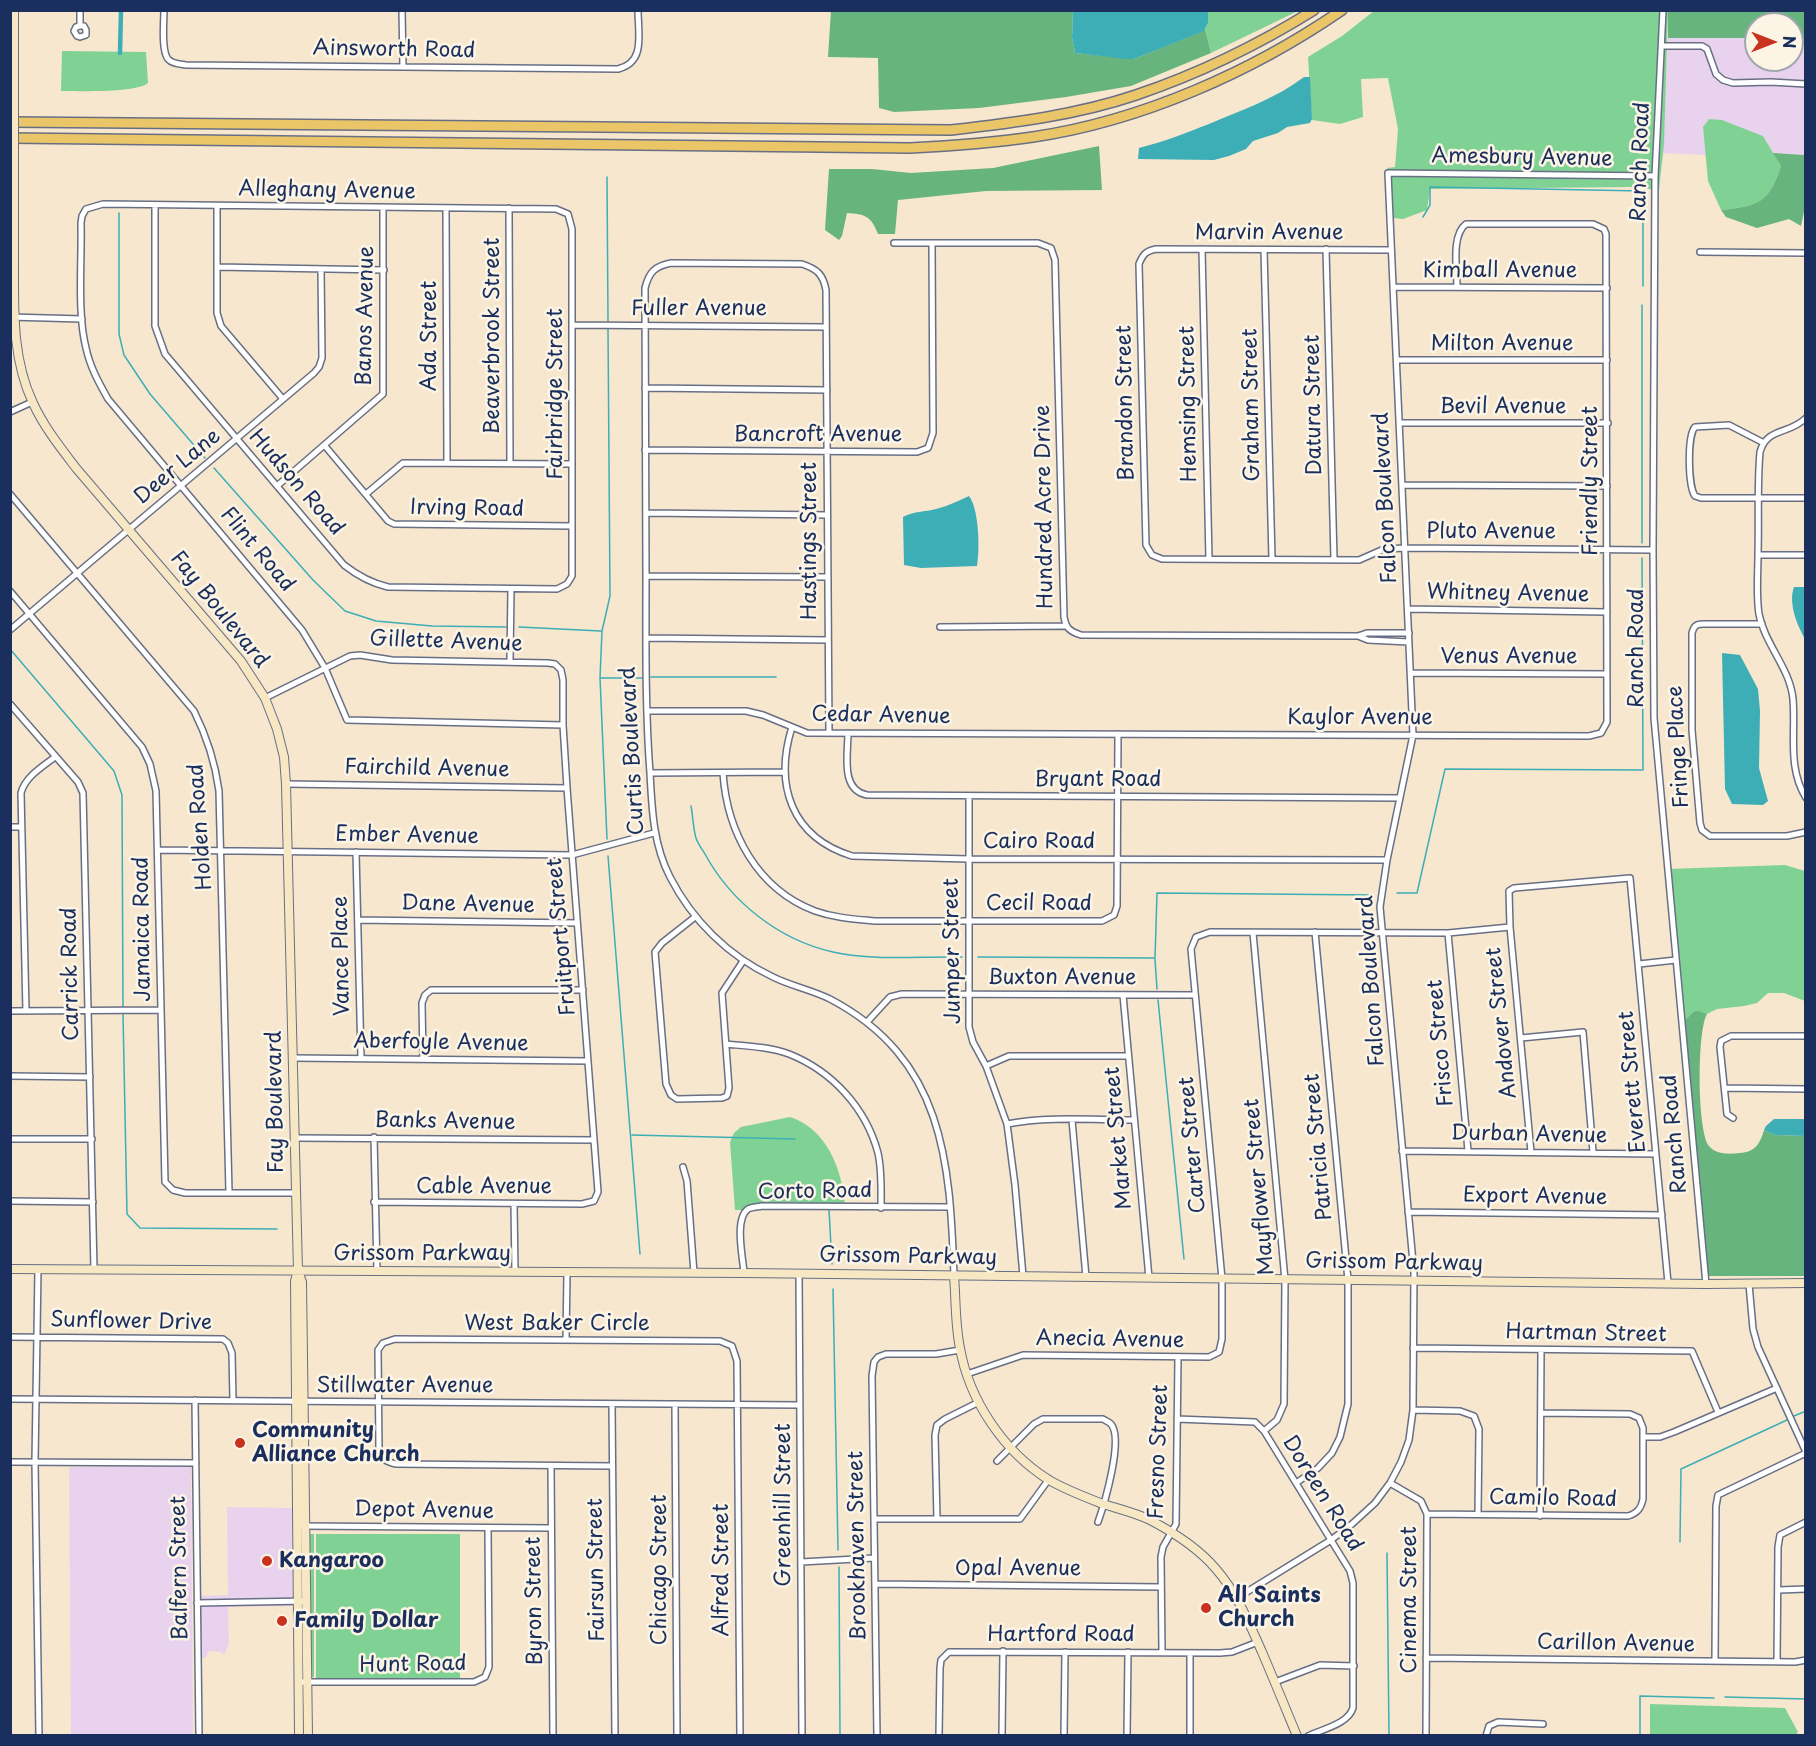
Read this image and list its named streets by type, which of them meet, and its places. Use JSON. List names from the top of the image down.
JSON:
{
  "streets": {
    "main road": ["Fay Boulevard", "Curtis Boulevard", "Grissom Parkway"],
    "street": [
      "Ainsworth Road",
      "Amesbury Avenue",
      "Ranch Road",
      "Alleghany Avenue",
      "Marvin Avenue",
      "Kimball Avenue",
      "Fuller Avenue",
      "Banos Avenue",
      "Ada Street",
      "Beaverbrook Street",
      "Milton Avenue",
      "Fairbridge Street",
      "Brandon Street",
      "Hemsing Street",
      "Graham Street",
      "Datura Street",
      "Bevil Avenue",
      "Bancroft Avenue",
      "Deer Lane",
      "Friendly Street",
      "Hudson Road",
      "Falcon Boulevard",
      "Hundred Acre Drive",
      "Irving Road",
      "Pluto Avenue",
      "Hastings Street",
      "Flint Road",
      "Whitney Avenue",
      "Gillette Avenue",
      "Venus Avenue",
      "Cedar Avenue",
      "Kaylor Avenue",
      "Fringe Place",
      "Fairchild Avenue",
      "Bryant Road",
      "Holden Road",
      "Ember Avenue",
      "Cairo Road",
      "Cecil Road",
      "Dane Avenue",
      "Jamaica Road",
      "Fruitport Street",
      "Jumper Street",
      "Vance Place",
      "Carrick Road",
      "Buxton Avenue",
      "Andover Street",
      "Aberfoyle Avenue",
      "Frisco Street",
      "Everett Street",
      "Banks Avenue",
      "Durban Avenue",
      "Market Street",
      "Carter Street",
      "Patricia Street",
      "Cable Avenue",
      "Mayflower Street",
      "Corto Road",
      "Export Avenue",
      "Sunflower Drive",
      "West Baker Circle",
      "Hartman Street",
      "Anecia Avenue",
      "Stillwater Avenue",
      "Fresno Street",
      "Doreen Road",
      "Camilo Road",
      "Greenhill Street",
      "Depot Avenue",
      "Brookhaven Street",
      "Balfern Street",
      "Opal Avenue",
      "Fairsun Street",
      "Chicago Street",
      "Alfred Street",
      "Cinema Street",
      "Byron Street",
      "Hartford Road",
      "Carillon Avenue",
      "Hunt Road"
    ]
  },
  "crossings": [
    ["Amesbury Avenue", "Ranch Road"],
    ["Amesbury Avenue", "Falcon Boulevard"],
    ["Ranch Road", "Pluto Avenue"],
    ["Ranch Road", "Grissom Parkway"],
    ["Alleghany Avenue", "Banos Avenue"],
    ["Alleghany Avenue", "Ada Street"],
    ["Alleghany Avenue", "Beaverbrook Street"],
    ["Alleghany Avenue", "Fairbridge Street"],
    ["Alleghany Avenue", "Hudson Road"],
    ["Alleghany Avenue", "Flint Road"],
    ["Marvin Avenue", "Brandon Street"],
    ["Marvin Avenue", "Hemsing Street"],
    ["Marvin Avenue", "Graham Street"],
    ["Marvin Avenue", "Datura Street"],
    ["Marvin Avenue", "Falcon Boulevard"],
    ["Kimball Avenue", "Friendly Street"],
    ["Kimball Avenue", "Falcon Boulevard"],
    ["Fuller Avenue", "Fairbridge Street"],
    ["Fuller Avenue", "Hastings Street"],
    ["Fuller Avenue", "Curtis Boulevard"],
    ["Banos Avenue", "Hudson Road"],
    ["Banos Avenue", "Irving Road"],
    ["Milton Avenue", "Friendly Street"],
    ["Milton Avenue", "Falcon Boulevard"],
    ["Fairbridge Street", "Hudson Road"],
    ["Fairbridge Street", "Irving Road"],
    ["Brandon Street", "Pluto Avenue"],
    ["Hemsing Street", "Pluto Avenue"],
    ["Graham Street", "Pluto Avenue"],
    ["Datura Street", "Pluto Avenue"],
    ["Bevil Avenue", "Friendly Street"],
    ["Bevil Avenue", "Falcon Boulevard"],
    ["Bancroft Avenue", "Hundred Acre Drive"],
    ["Bancroft Avenue", "Hastings Street"],
    ["Bancroft Avenue", "Curtis Boulevard"],
    ["Deer Lane", "Hudson Road"],
    ["Deer Lane", "Flint Road"],
    ["Deer Lane", "Fay Boulevard"],
    ["Deer Lane", "Holden Road"],
    ["Deer Lane", "Jamaica Road"],
    ["Friendly Street", "Pluto Avenue"],
    ["Friendly Street", "Whitney Avenue"],
    ["Friendly Street", "Venus Avenue"],
    ["Friendly Street", "Kaylor Avenue"],
    ["Falcon Boulevard", "Hundred Acre Drive"],
    ["Falcon Boulevard", "Pluto Avenue"],
    ["Falcon Boulevard", "Whitney Avenue"],
    ["Falcon Boulevard", "Venus Avenue"],
    ["Falcon Boulevard", "Kaylor Avenue"],
    ["Falcon Boulevard", "Curtis Boulevard"],
    ["Falcon Boulevard", "Bryant Road"],
    ["Falcon Boulevard", "Cairo Road"],
    ["Falcon Boulevard", "Durban Avenue"],
    ["Falcon Boulevard", "Export Avenue"],
    ["Falcon Boulevard", "Grissom Parkway"],
    ["Falcon Boulevard", "Hartman Street"],
    ["Falcon Boulevard", "Doreen Road"],
    ["Falcon Boulevard", "Cinema Street"],
    ["Hastings Street", "Cedar Avenue"],
    ["Hastings Street", "Curtis Boulevard"],
    ["Flint Road", "Gillette Avenue"],
    ["Flint Road", "Fruitport Street"],
    ["Fay Boulevard", "Gillette Avenue"],
    ["Fay Boulevard", "Fairchild Avenue"],
    ["Fay Boulevard", "Ember Avenue"],
    ["Fay Boulevard", "Jamaica Road"],
    ["Fay Boulevard", "Aberfoyle Avenue"],
    ["Fay Boulevard", "Banks Avenue"],
    ["Fay Boulevard", "Grissom Parkway"],
    ["Fay Boulevard", "Stillwater Avenue"],
    ["Fay Boulevard", "Depot Avenue"],
    ["Fay Boulevard", "Hunt Road"],
    ["Gillette Avenue", "Fruitport Street"],
    ["Cedar Avenue", "Kaylor Avenue"],
    ["Cedar Avenue", "Curtis Boulevard"],
    ["Cedar Avenue", "Bryant Road"],
    ["Cedar Avenue", "Cairo Road"],
    ["Curtis Boulevard", "Ember Avenue"],
    ["Curtis Boulevard", "Buxton Avenue"],
    ["Curtis Boulevard", "Corto Road"],
    ["Curtis Boulevard", "Grissom Parkway"],
    ["Curtis Boulevard", "Anecia Avenue"],
    ["Curtis Boulevard", "Fresno Street"],
    ["Curtis Boulevard", "Brookhaven Street"],
    ["Curtis Boulevard", "Hartford Road"],
    ["Fairchild Avenue", "Fruitport Street"],
    ["Bryant Road", "Jumper Street"],
    ["Holden Road", "Ember Avenue"],
    ["Holden Road", "Jamaica Road"],
    ["Ember Avenue", "Jamaica Road"],
    ["Ember Avenue", "Fruitport Street"],
    ["Ember Avenue", "Vance Place"],
    ["Cairo Road", "Cecil Road"],
    ["Cairo Road", "Jumper Street"],
    ["Cecil Road", "Jumper Street"],
    ["Dane Avenue", "Fruitport Street"],
    ["Dane Avenue", "Vance Place"],
    ["Fruitport Street", "Aberfoyle Avenue"],
    ["Fruitport Street", "Banks Avenue"],
    ["Fruitport Street", "Cable Avenue"],
    ["Jumper Street", "Buxton Avenue"],
    ["Jumper Street", "Grissom Parkway"],
    ["Vance Place", "Aberfoyle Avenue"],
    ["Carrick Road", "Grissom Parkway"],
    ["Buxton Avenue", "Market Street"],
    ["Buxton Avenue", "Carter Street"],
    ["Andover Street", "Everett Street"],
    ["Andover Street", "Durban Avenue"],
    ["Frisco Street", "Durban Avenue"],
    ["Everett Street", "Durban Avenue"],
    ["Everett Street", "Export Avenue"],
    ["Everett Street", "Grissom Parkway"],
    ["Market Street", "Grissom Parkway"],
    ["Carter Street", "Mayflower Street"],
    ["Carter Street", "Grissom Parkway"],
    ["Carter Street", "Anecia Avenue"],
    ["Patricia Street", "Grissom Parkway"],
    ["Patricia Street", "Doreen Road"],
    ["Mayflower Street", "Grissom Parkway"],
    ["Mayflower Street", "Doreen Road"],
    ["Corto Road", "Grissom Parkway"],
    ["Grissom Parkway", "Greenhill Street"],
    ["Sunflower Drive", "Stillwater Avenue"],
    ["West Baker Circle", "Stillwater Avenue"],
    ["West Baker Circle", "Alfred Street"],
    ["West Baker Circle", "Byron Street"],
    ["Anecia Avenue", "Fresno Street"],
    ["Stillwater Avenue", "Greenhill Street"],
    ["Stillwater Avenue", "Balfern Street"],
    ["Stillwater Avenue", "Fairsun Street"],
    ["Stillwater Avenue", "Chicago Street"],
    ["Stillwater Avenue", "Alfred Street"],
    ["Fresno Street", "Doreen Road"],
    ["Fresno Street", "Opal Avenue"],
    ["Fresno Street", "Hartford Road"],
    ["Camilo Road", "Cinema Street"],
    ["Depot Avenue", "Byron Street"],
    ["Depot Avenue", "Hunt Road"],
    ["Brookhaven Street", "Opal Avenue"],
    ["Cinema Street", "Carillon Avenue"]
  ],
  "places": [
    "Community Alliance Church",
    "Kangaroo",
    "All Saints Church",
    "Family Dollar"
  ],
  "north": "right"
}
